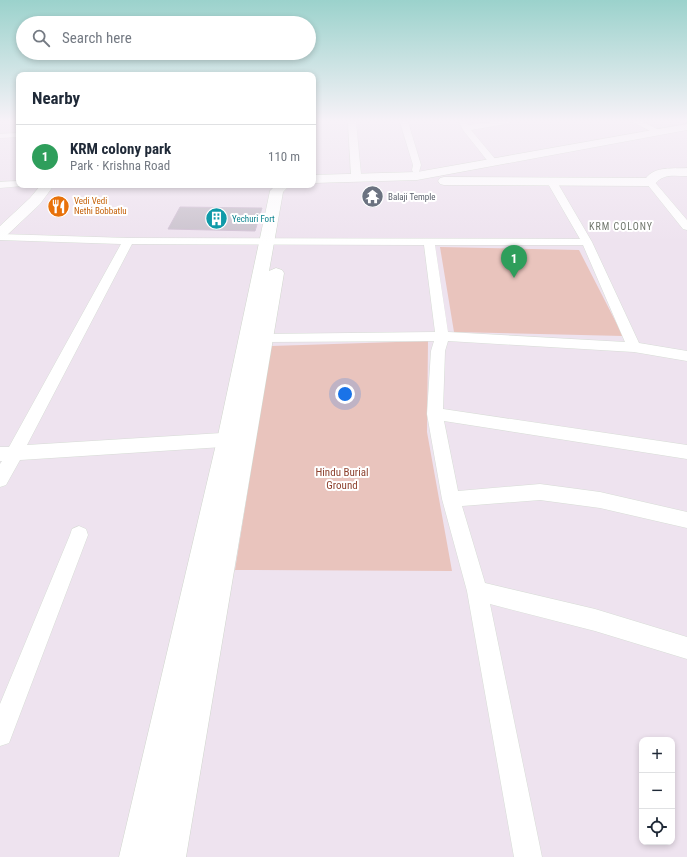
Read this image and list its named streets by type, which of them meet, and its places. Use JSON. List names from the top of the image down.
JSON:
{
  "districts": ["KRM COLONY"],
  "parks": ["Hindu Burial Ground"],
  "places": {
    "temple": ["Balaji Temple"],
    "restaurant": ["Vedi Vedi Nethi Bobbatlu"],
    "building": ["Yechuri Fort"]
  },
  "page": {
    "search": "Search here",
    "heading": "Nearby",
    "list": [
      {
        "mark": "1",
        "name": "KRM colony park",
        "note": "Park · Krishna Road",
        "value": "110 m"
      }
    ],
    "pins": "1",
    "map_buttons": ["+", "−"]
  }
}
